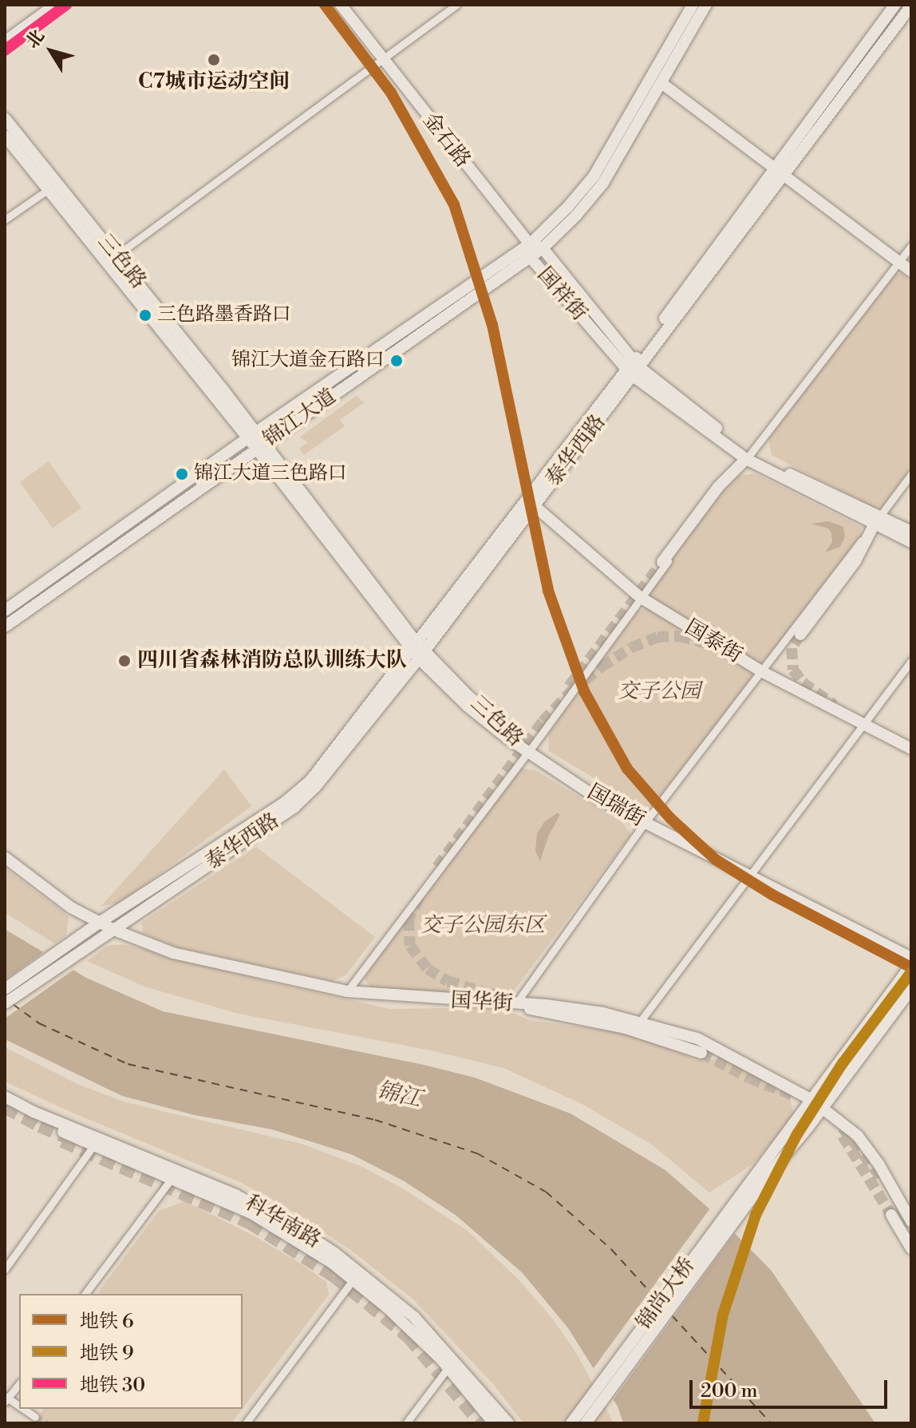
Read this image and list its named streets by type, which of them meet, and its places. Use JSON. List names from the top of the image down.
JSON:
{
  "streets": {
    "street": [
      "金石路",
      "三色路",
      "国祥街",
      "锦江大道",
      "泰华西路",
      "国泰街",
      "国瑞街",
      "国华街",
      "科华南路",
      "锦尚大桥"
    ]
  },
  "crossings": [
    ["金石路", "国祥街"],
    ["金石路", "锦江大道"],
    ["三色路", "锦江大道"],
    ["三色路", "泰华西路"],
    ["三色路", "国瑞街"],
    ["国祥街", "锦江大道"],
    ["国祥街", "泰华西路"],
    ["泰华西路", "国泰街"],
    ["泰华西路", "国华街"],
    ["国华街", "锦尚大桥"]
  ],
  "water": ["锦江"],
  "parks": ["交子公园", "交子公园东区"],
  "places": [
    "C7城市运动空间",
    "三色路墨香路口",
    "锦江大道金石路口",
    "锦江大道三色路口",
    "四川省森林消防总队训练大队"
  ],
  "lines": ["metro line 6", "metro line 30", "metro line 9"],
  "legend": ["地铁 6", "地铁 9", "地铁 30"],
  "scale_bar": "200 m",
  "north": "top left"
}
